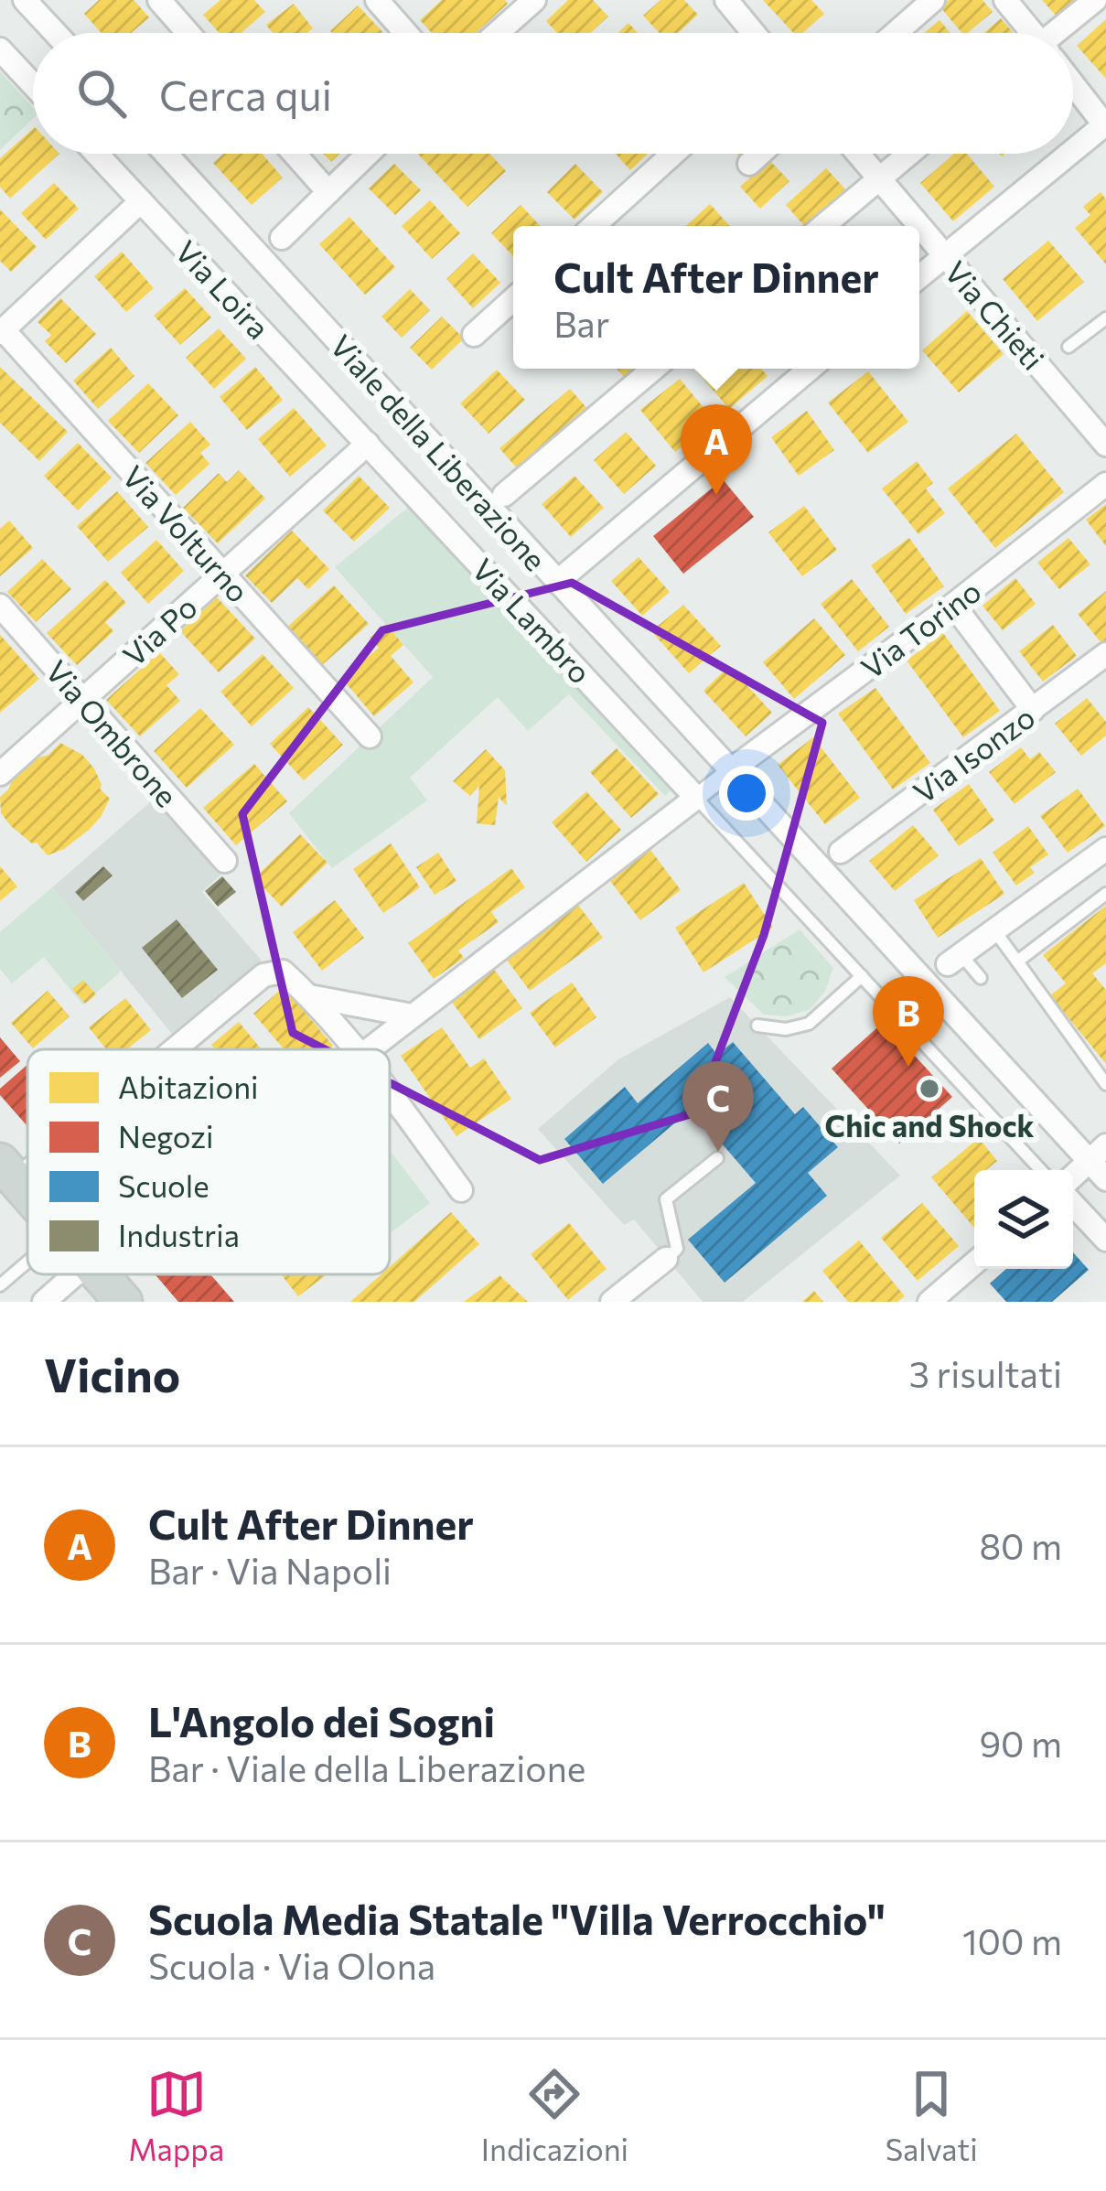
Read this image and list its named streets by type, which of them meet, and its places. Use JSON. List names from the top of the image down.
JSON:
{
  "streets": {
    "street": [
      "Via Loira",
      "Via Chieti",
      "Viale della Liberazione",
      "Via Volturno",
      "Via Lambro",
      "Via Torino",
      "Via Po",
      "Via Ombrone",
      "Via Isonzo"
    ]
  },
  "crossings": [
    ["Via Loira", "Via Lambro"],
    ["Via Loira", "Via Po"],
    ["Viale della Liberazione", "Via Torino"],
    ["Via Volturno", "Via Po"],
    ["Via Lambro", "Via Po"],
    ["Via Po", "Via Ombrone"]
  ],
  "places": ["Chic and Shock"],
  "legend": [
    "Abitazioni",
    "Negozi",
    "Scuole",
    "Industria"
  ],
  "page": {
    "search": "Cerca qui",
    "popup": ["Cult After Dinner", "Bar"],
    "pins": ["A", "B", "C"],
    "heading": ["Vicino", "3 risultati"],
    "list": [
      {
        "mark": "A",
        "name": "Cult After Dinner",
        "note": "Bar · Via Napoli",
        "value": "80 m"
      },
      {
        "mark": "B",
        "name": "L'Angolo dei Sogni",
        "note": "Bar · Viale della Liberazione",
        "value": "90 m"
      },
      {
        "mark": "C",
        "name": "Scuola Media Statale \"Villa Verrocchio\"",
        "note": "Scuola · Via Olona",
        "value": "100 m"
      }
    ],
    "nav": ["Mappa", "Indicazioni", "Salvati"]
  }
}
